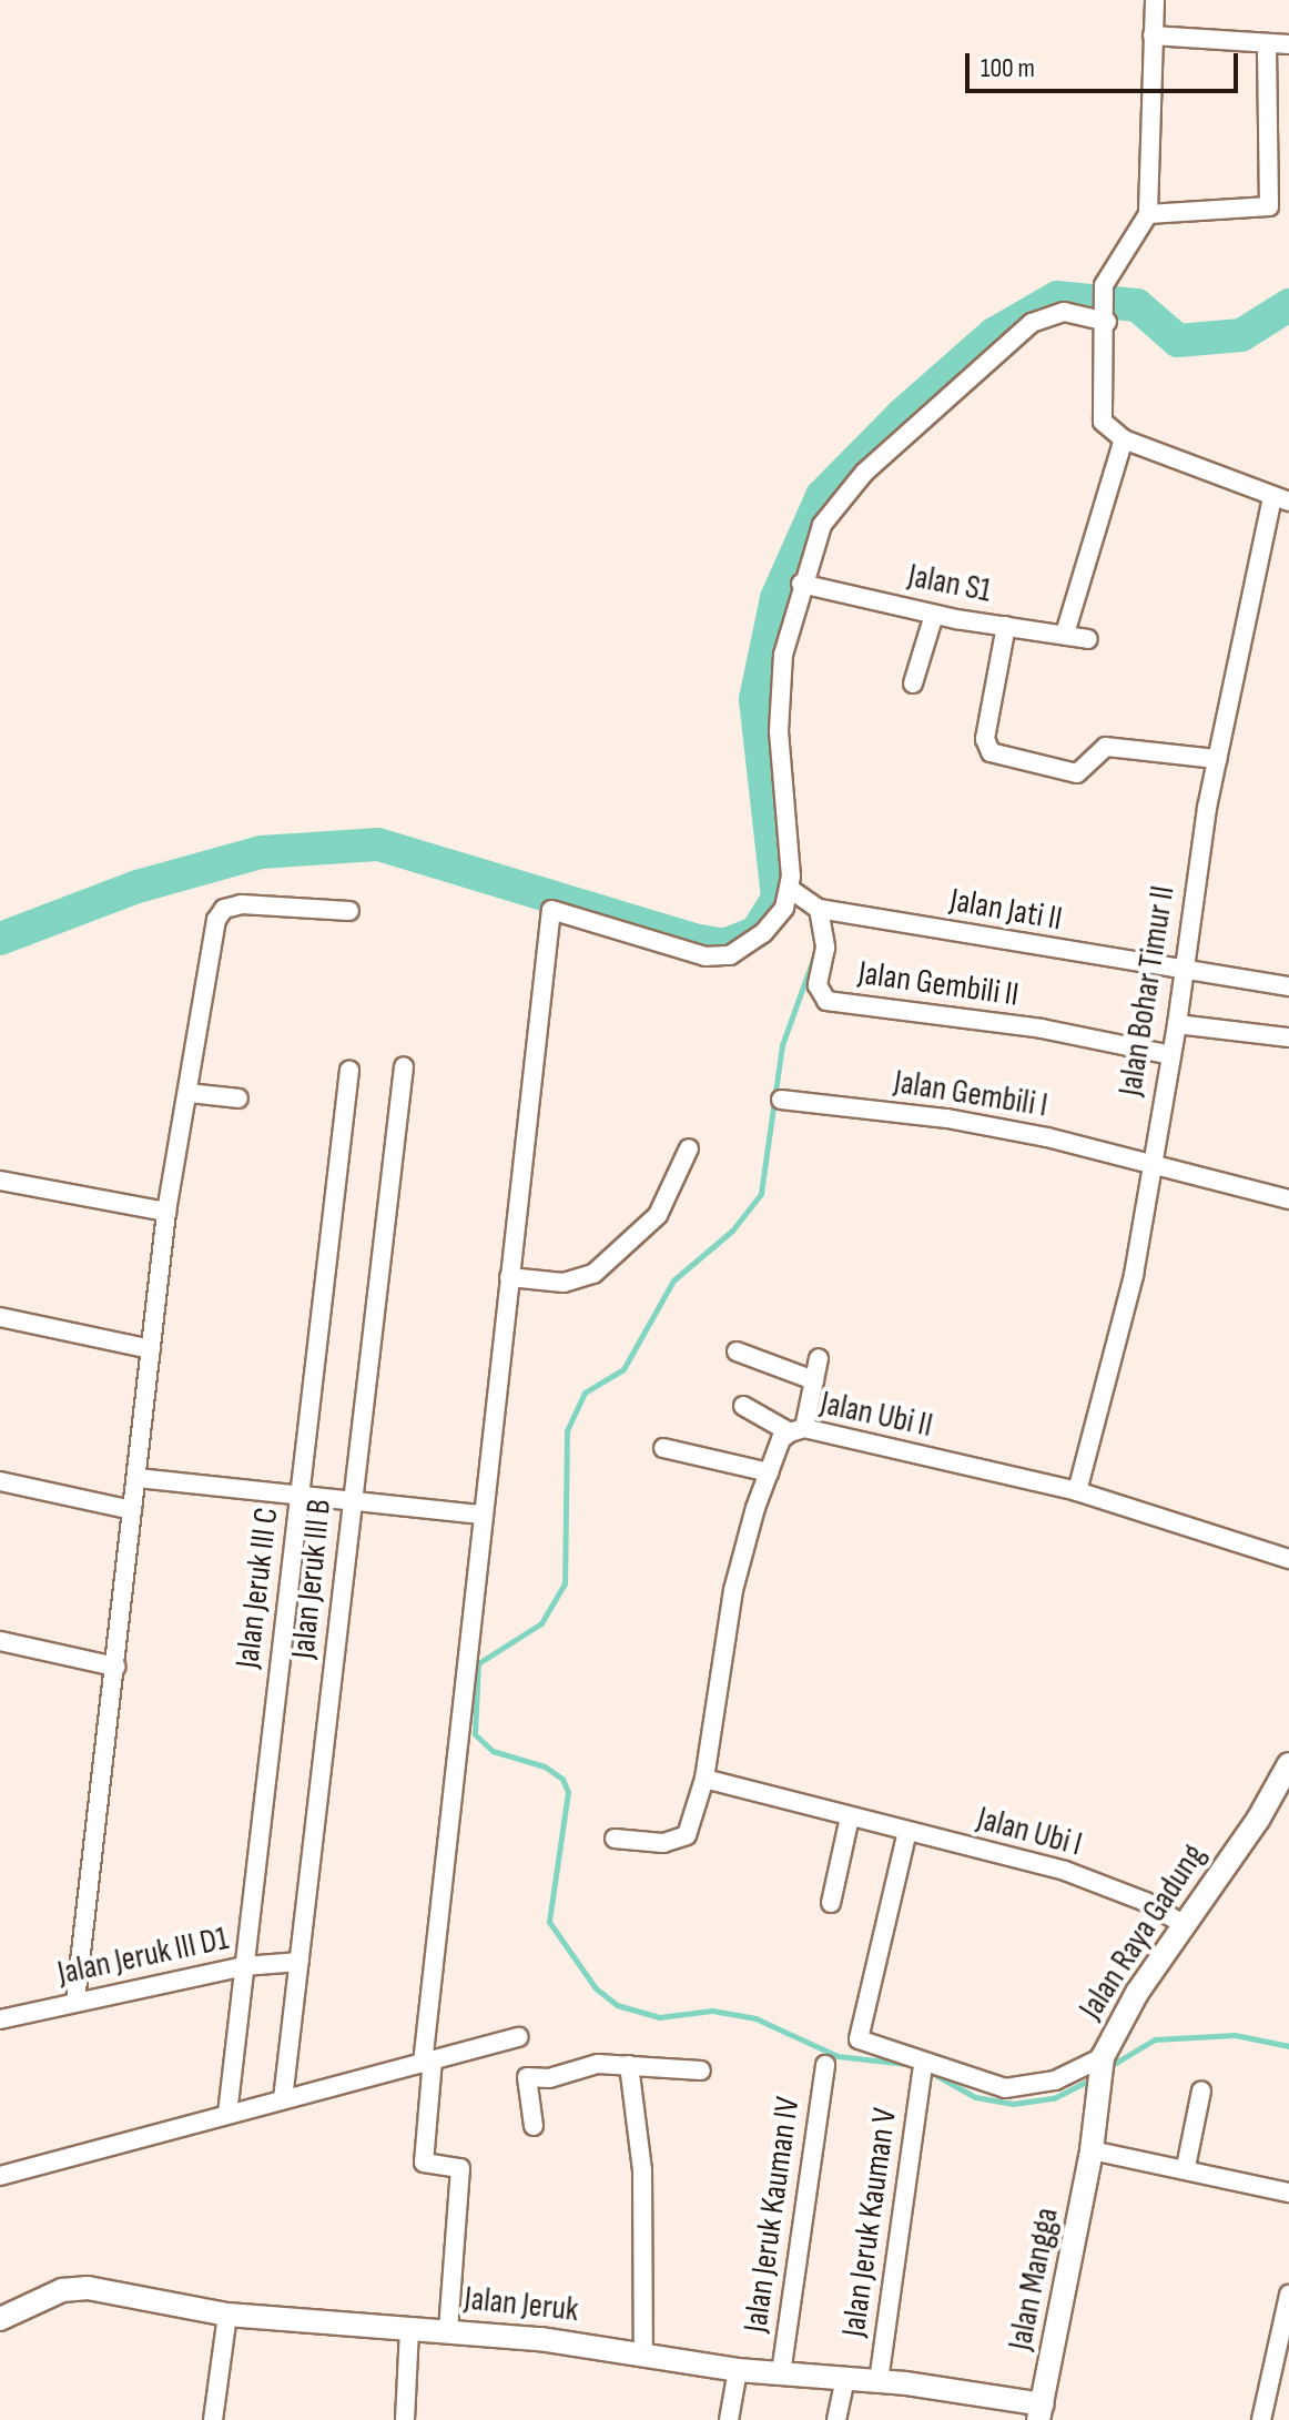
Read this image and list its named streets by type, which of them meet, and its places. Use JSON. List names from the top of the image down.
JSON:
{
  "streets": {
    "street": [
      "Jalan S1",
      "Jalan Jati II",
      "Jalan Gembili II",
      "Jalan Bohar Timur II",
      "Jalan Gembili I",
      "Jalan Ubi II",
      "Jalan Jeruk III B",
      "Jalan Jeruk III C",
      "Jalan Ubi I",
      "Jalan Raya Gadung",
      "Jalan Jeruk III D1",
      "Jalan Jeruk Kauman IV",
      "Jalan Jeruk Kauman V",
      "Jalan Mangga",
      "Jalan Jeruk"
    ]
  },
  "crossings": [
    ["Jalan Jati II", "Jalan Gembili II"],
    ["Jalan Jati II", "Jalan Bohar Timur II"],
    ["Jalan Gembili II", "Jalan Bohar Timur II"],
    ["Jalan Bohar Timur II", "Jalan Gembili I"],
    ["Jalan Bohar Timur II", "Jalan Ubi II"],
    ["Jalan Jeruk III B", "Jalan Jeruk III D1"],
    ["Jalan Jeruk III C", "Jalan Jeruk III D1"],
    ["Jalan Ubi I", "Jalan Raya Gadung"],
    ["Jalan Raya Gadung", "Jalan Mangga"],
    ["Jalan Jeruk Kauman IV", "Jalan Jeruk"],
    ["Jalan Jeruk Kauman V", "Jalan Jeruk"],
    ["Jalan Mangga", "Jalan Jeruk"]
  ],
  "scale_bar": "100 m"
}
